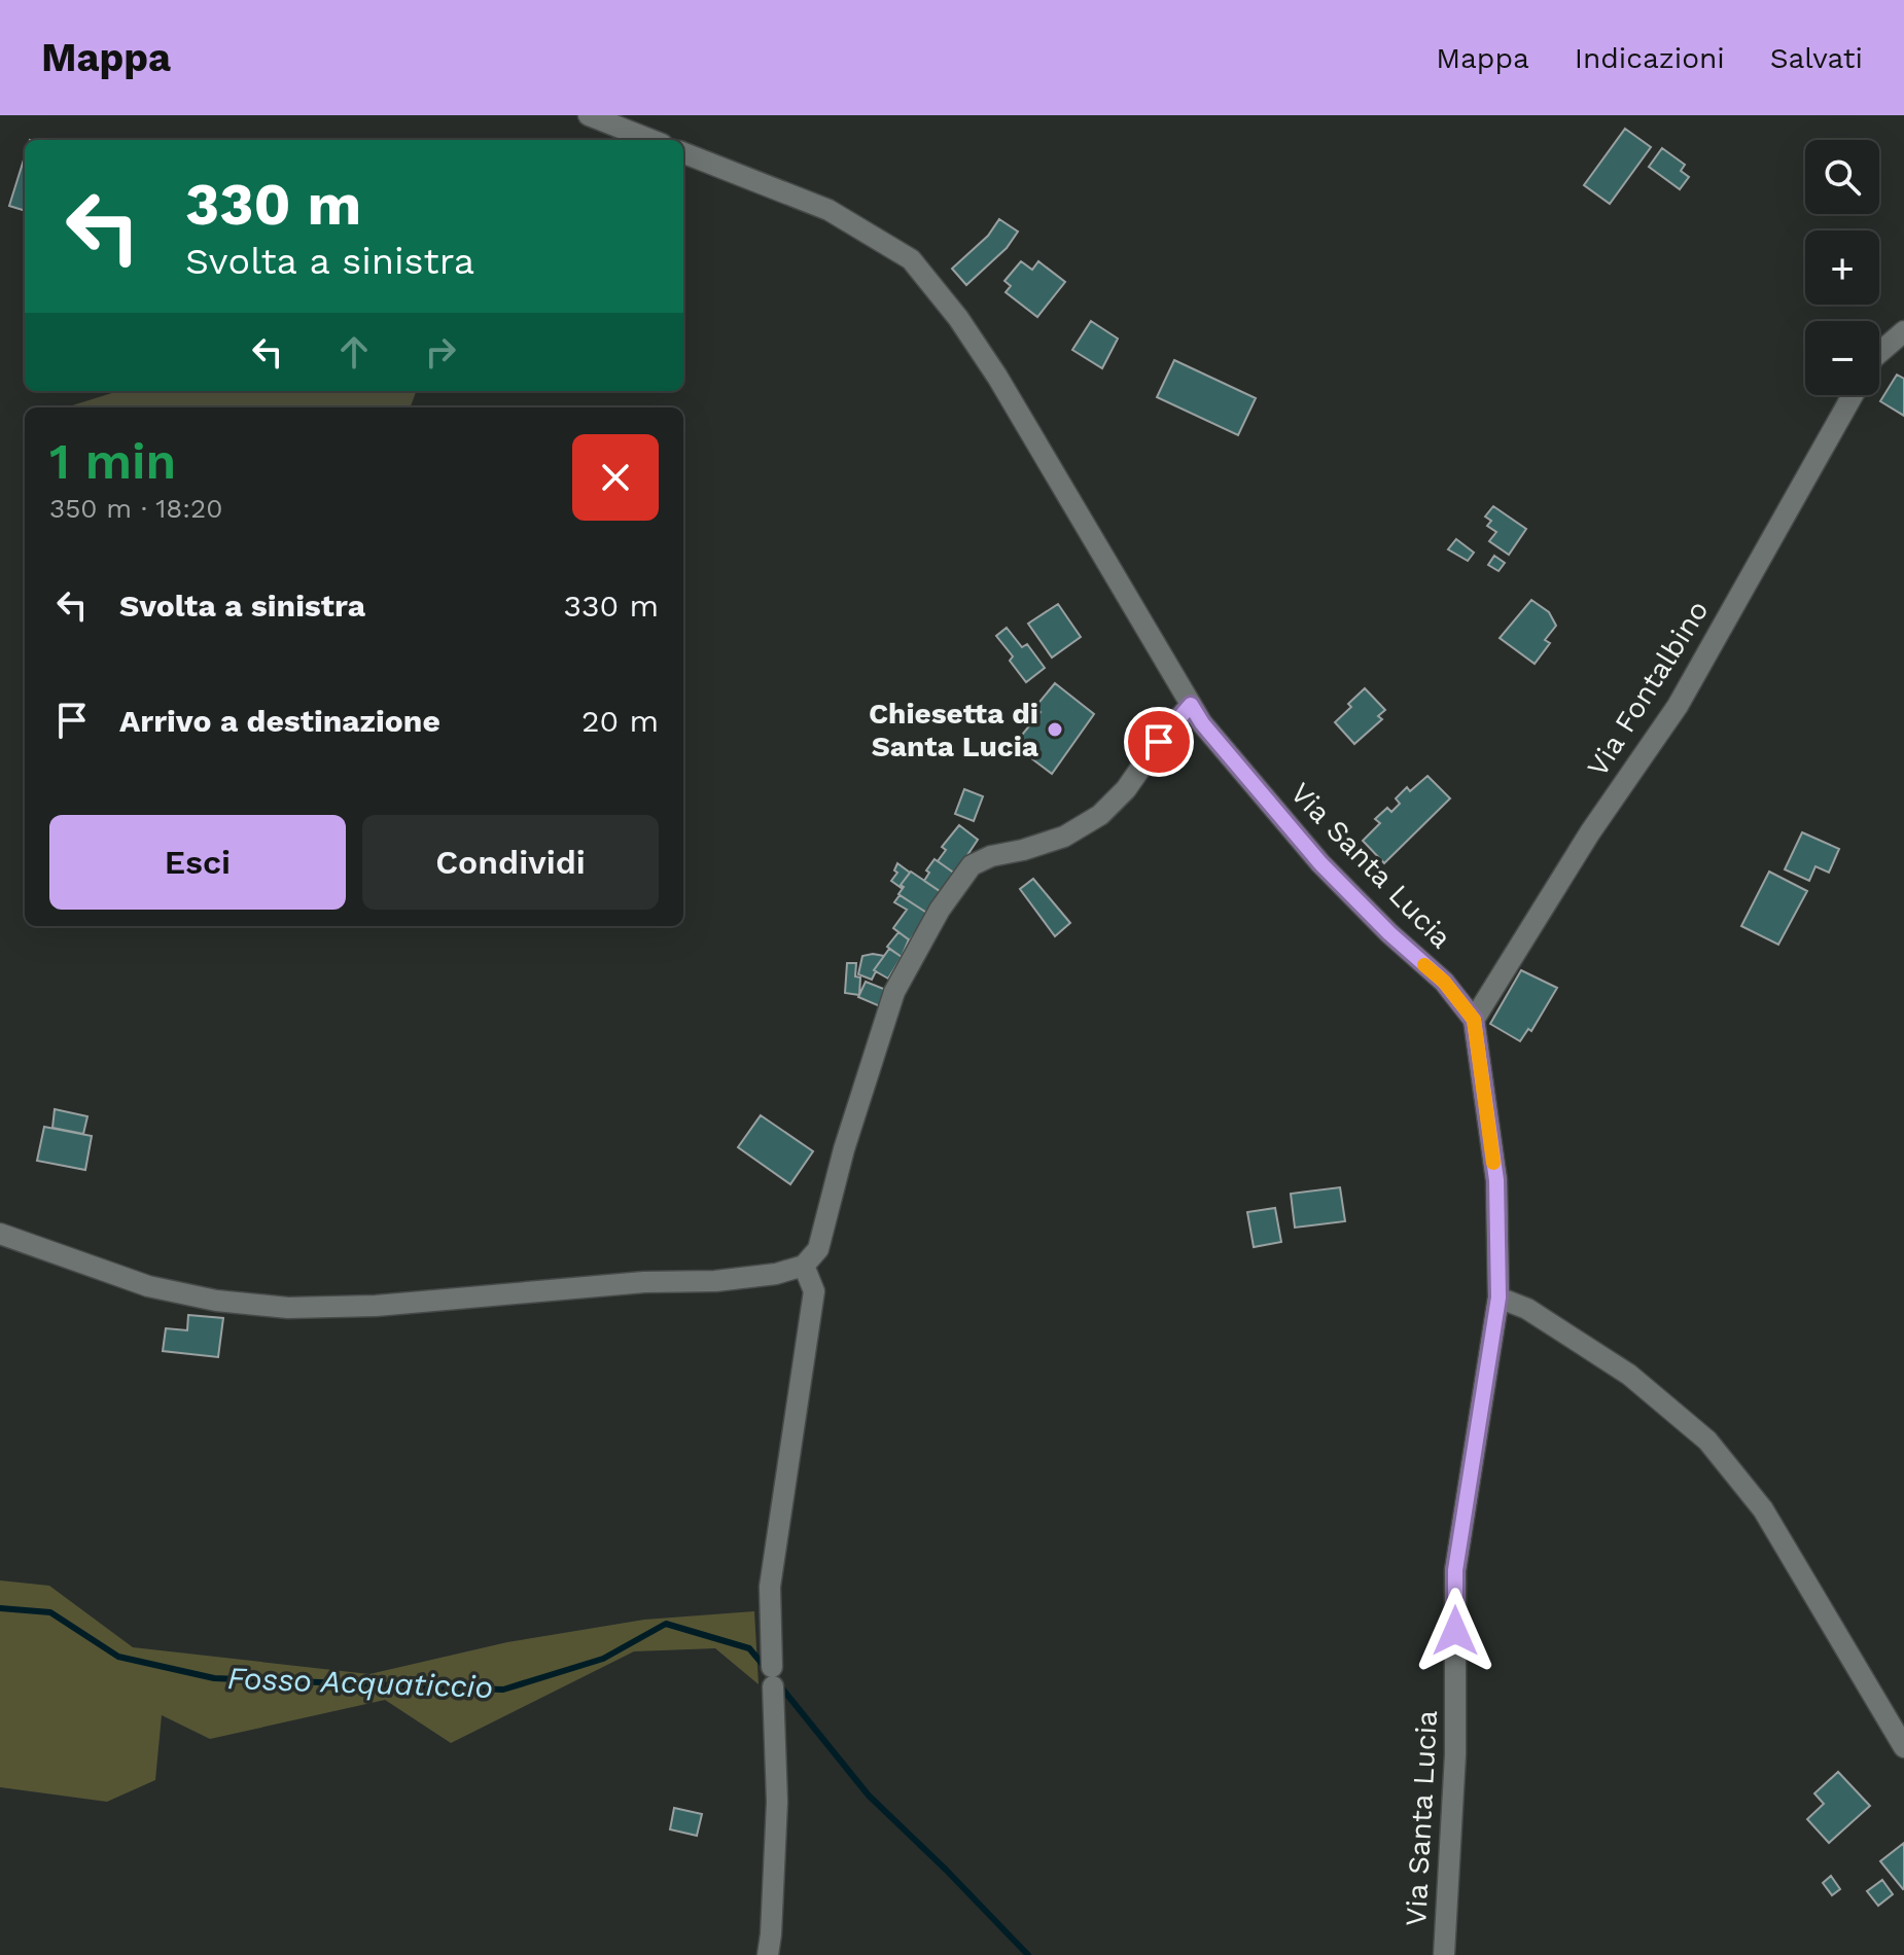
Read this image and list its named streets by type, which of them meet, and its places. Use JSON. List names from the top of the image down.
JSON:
{
  "streets": {
    "street": ["Via Fontalbino", "Via Santa Lucia"]
  },
  "crossings": [
    ["Via Fontalbino", "Via Santa Lucia"]
  ],
  "water": ["Fosso Acquaticcio"],
  "places": ["Chiesetta di Santa Lucia"],
  "page": {
    "header": "Mappa",
    "nav": ["Mappa", "Indicazioni", "Salvati"],
    "map_buttons": ["+", "−"],
    "turn": ["330 m", "Svolta a sinistra"],
    "heading": ["1 min", "350 m · 18:20"],
    "list": [
      {
        "name": "Svolta a sinistra",
        "value": "330 m"
      },
      {
        "name": "Arrivo a destinazione",
        "value": "20 m"
      }
    ],
    "buttons": ["Esci", "Condividi"]
  }
}
